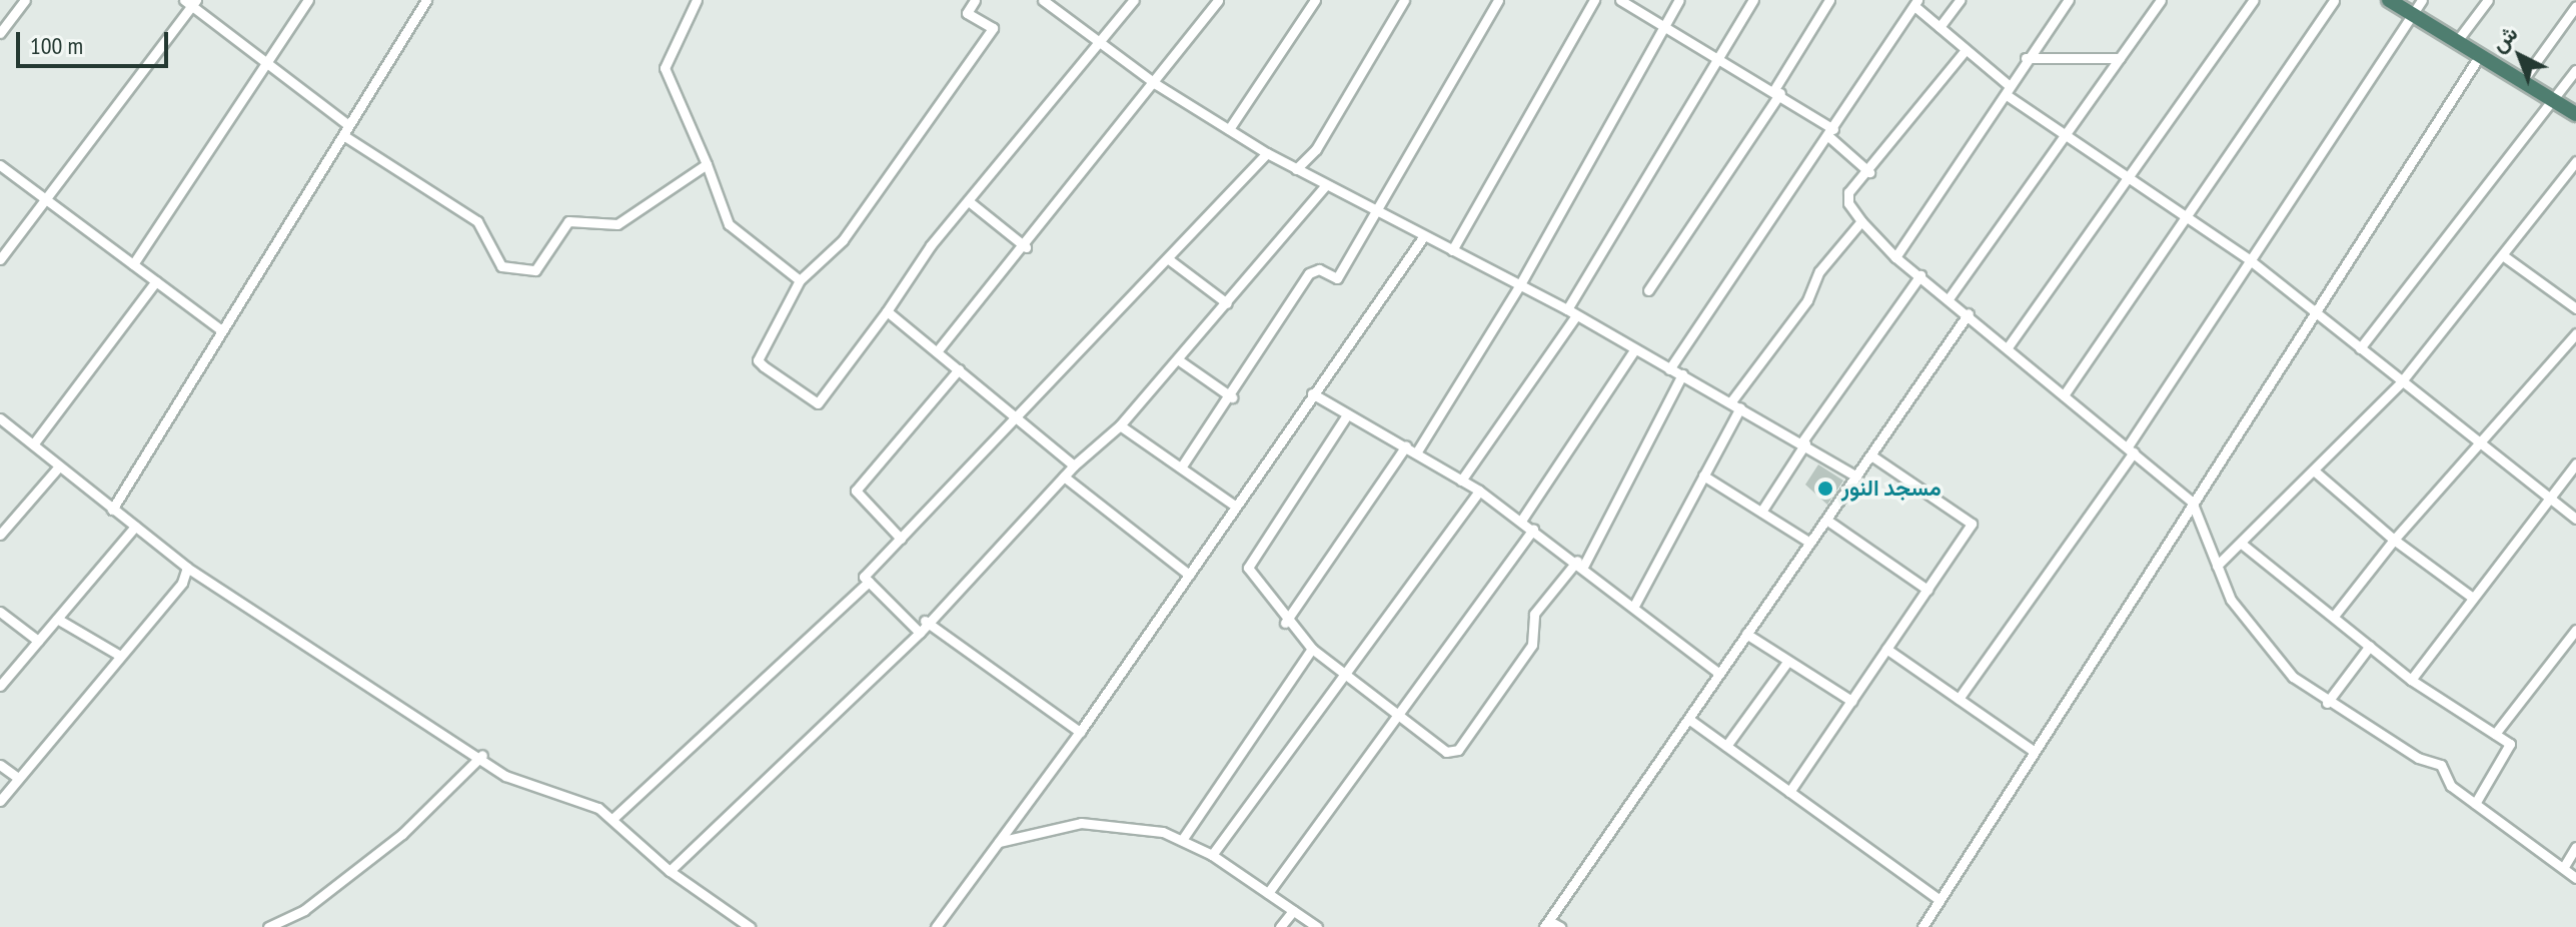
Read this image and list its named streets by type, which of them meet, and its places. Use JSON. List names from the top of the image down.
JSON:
{
  "places": ["مسجد النور"],
  "scale_bar": "100 m",
  "north": "top left"
}
